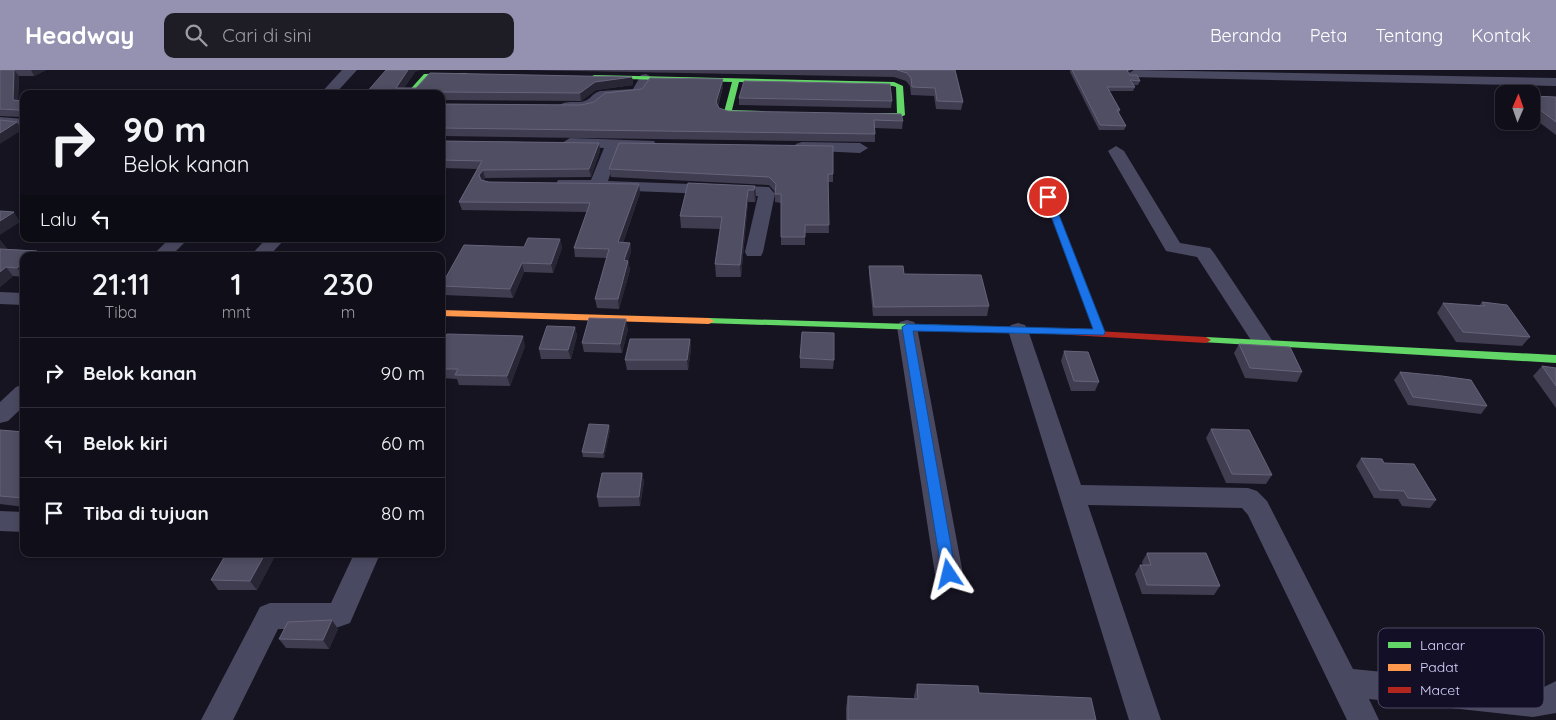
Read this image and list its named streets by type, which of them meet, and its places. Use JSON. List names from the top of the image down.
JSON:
{
  "legend": ["Lancar", "Padat", "Macet"],
  "north": "top",
  "page": {
    "header": "Headway",
    "search": "Cari di sini",
    "nav": [
      "Beranda",
      "Peta",
      "Tentang",
      "Kontak"
    ],
    "turn": ["90 m", "Belok kanan"],
    "then": "Lalu",
    "eta": [
      "21:11",
      "Tiba",
      "1",
      "mnt",
      "230",
      "m"
    ],
    "list": [
      {
        "name": "Belok kanan",
        "value": "90 m"
      },
      {
        "name": "Belok kiri",
        "value": "60 m"
      },
      {
        "name": "Tiba di tujuan",
        "value": "80 m"
      }
    ]
  }
}
